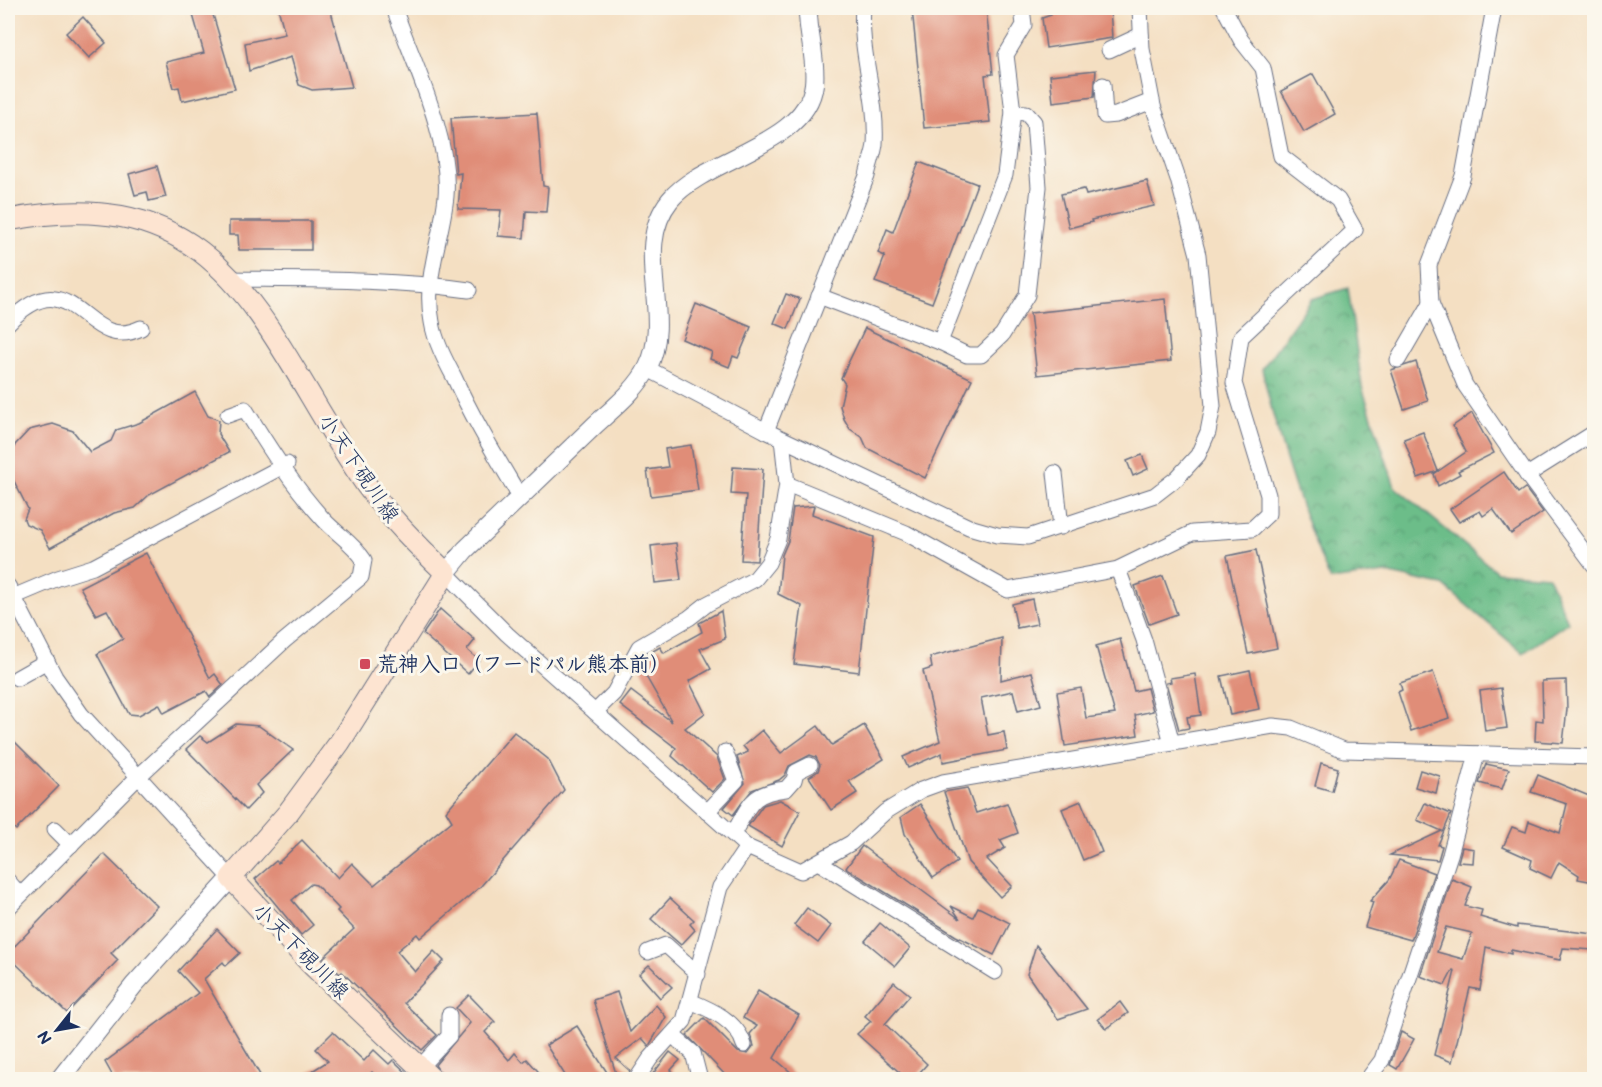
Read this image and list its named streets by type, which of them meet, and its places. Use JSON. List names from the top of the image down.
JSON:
{
  "streets": {
    "main road": ["小天下硯川線"]
  },
  "places": {
    "transit": ["荒神入口（フードパル熊本前）"]
  },
  "north": "bottom left"
}
